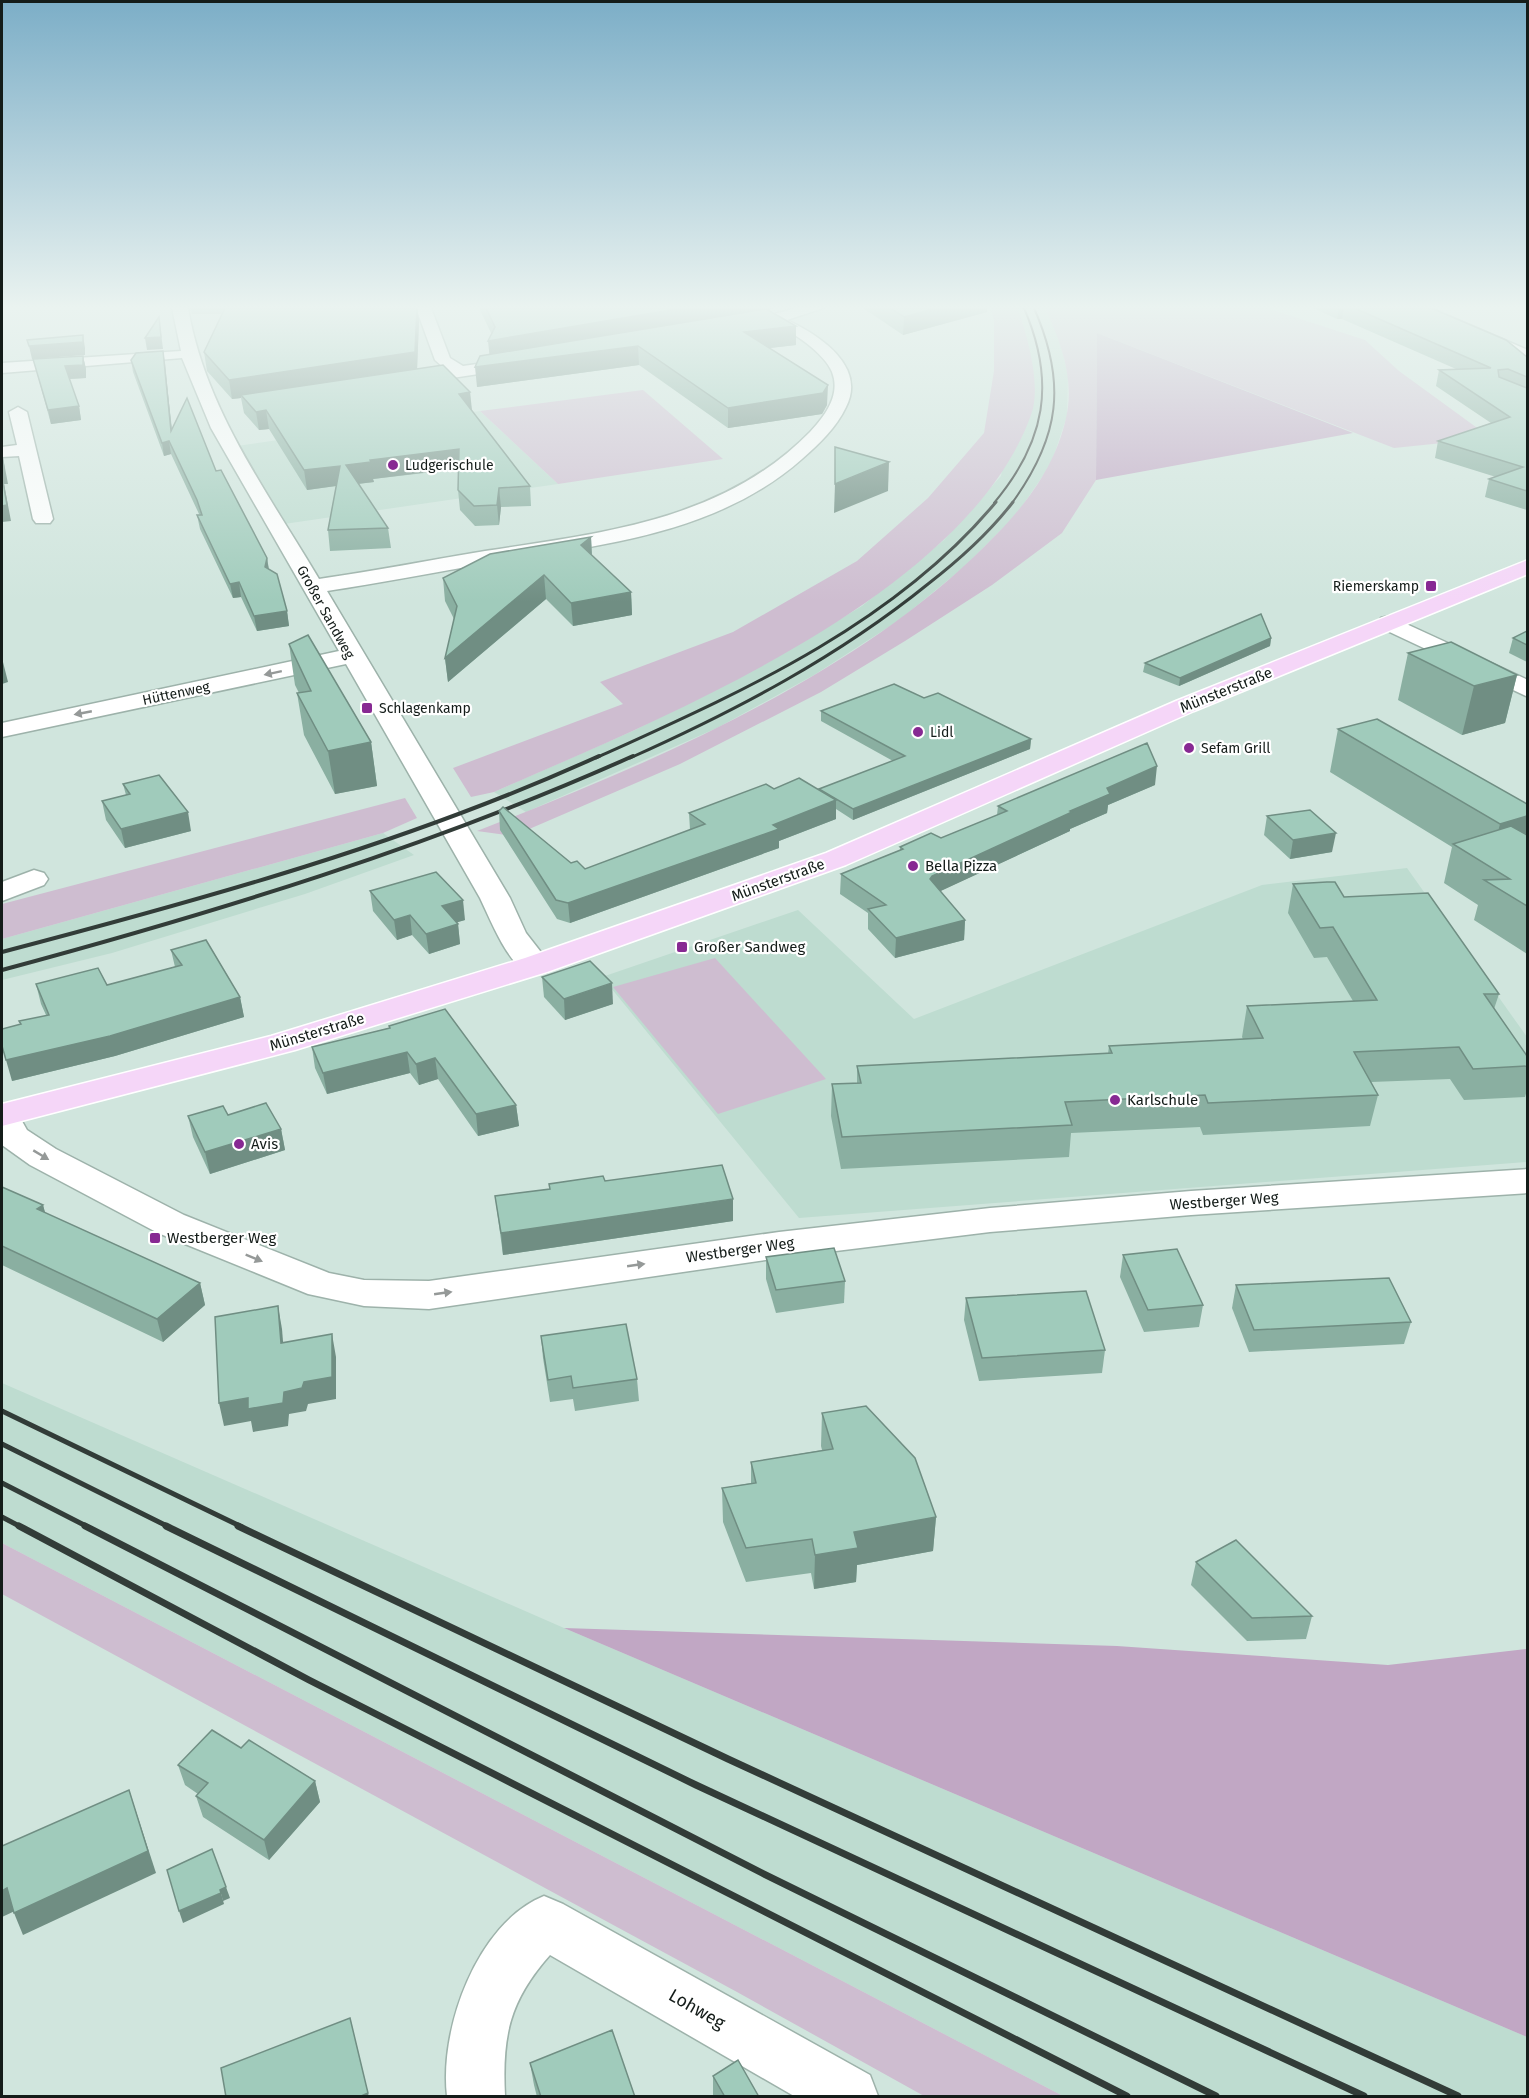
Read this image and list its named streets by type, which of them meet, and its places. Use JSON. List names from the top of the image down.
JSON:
{
  "streets": {
    "main road": ["Münsterstraße"],
    "street": [
      "Großer Sandweg",
      "Hüttenweg",
      "Westberger Weg",
      "Lohweg"
    ]
  },
  "crossings": [
    ["Großer Sandweg", "Münsterstraße"],
    ["Großer Sandweg", "Hüttenweg"],
    ["Münsterstraße", "Westberger Weg"]
  ],
  "one_way": ["Hüttenweg", "Westberger Weg"],
  "places": {
    "other": [
      "Ludgerischule",
      "Lidl",
      "Sefam Grill",
      "Bella Pizza",
      "Karlschule",
      "Avis"
    ],
    "transit": [
      "Riemerskamp",
      "Schlagenkamp",
      "Großer Sandweg",
      "Westberger Weg"
    ]
  }
}
